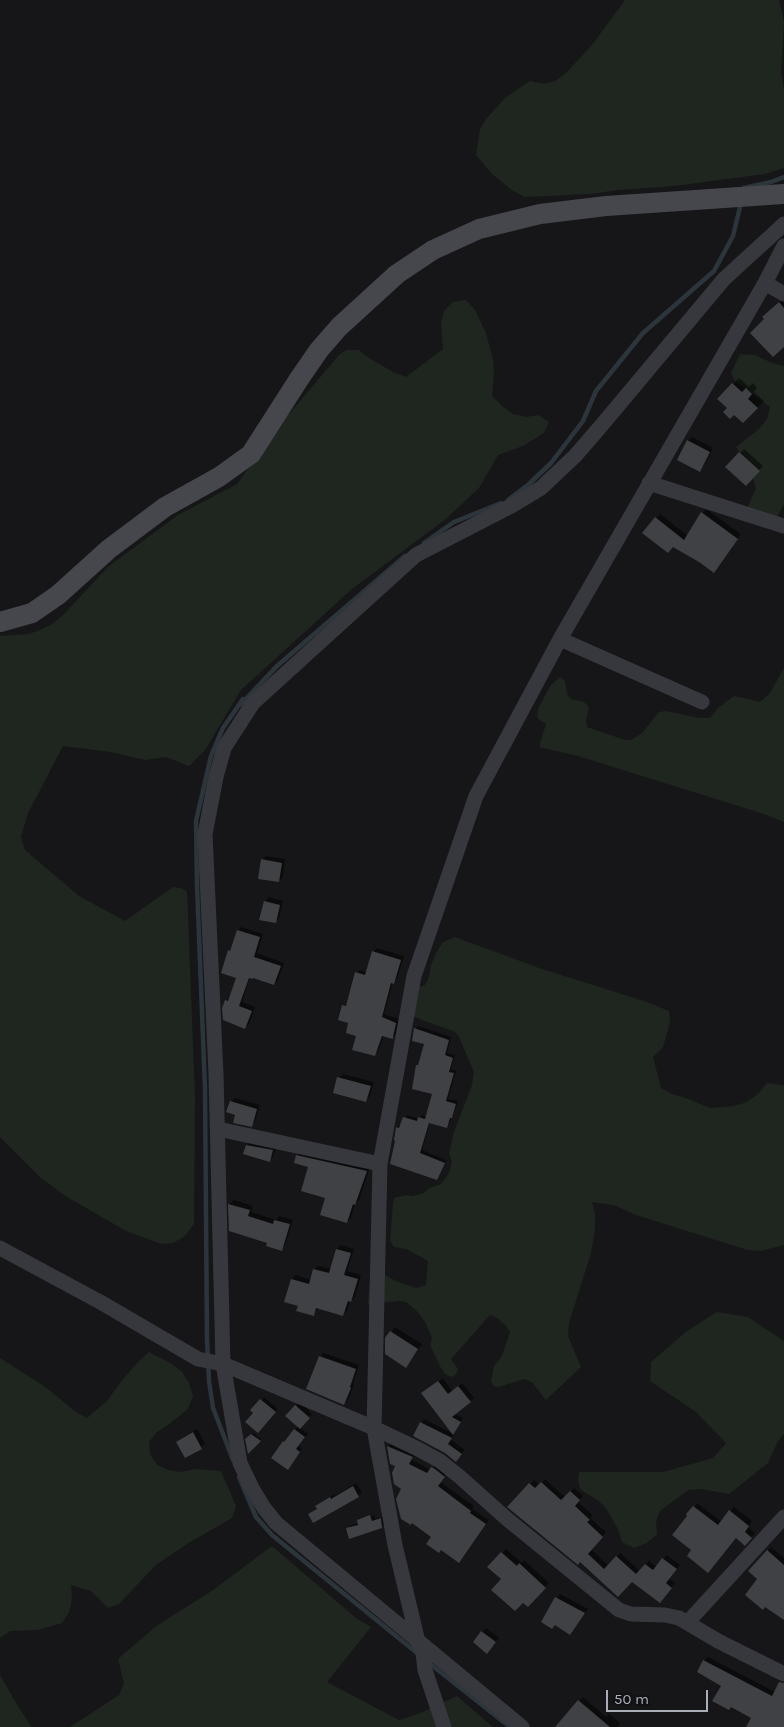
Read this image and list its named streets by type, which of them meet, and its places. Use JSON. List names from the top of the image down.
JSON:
{
  "scale_bar": "50 m"
}
